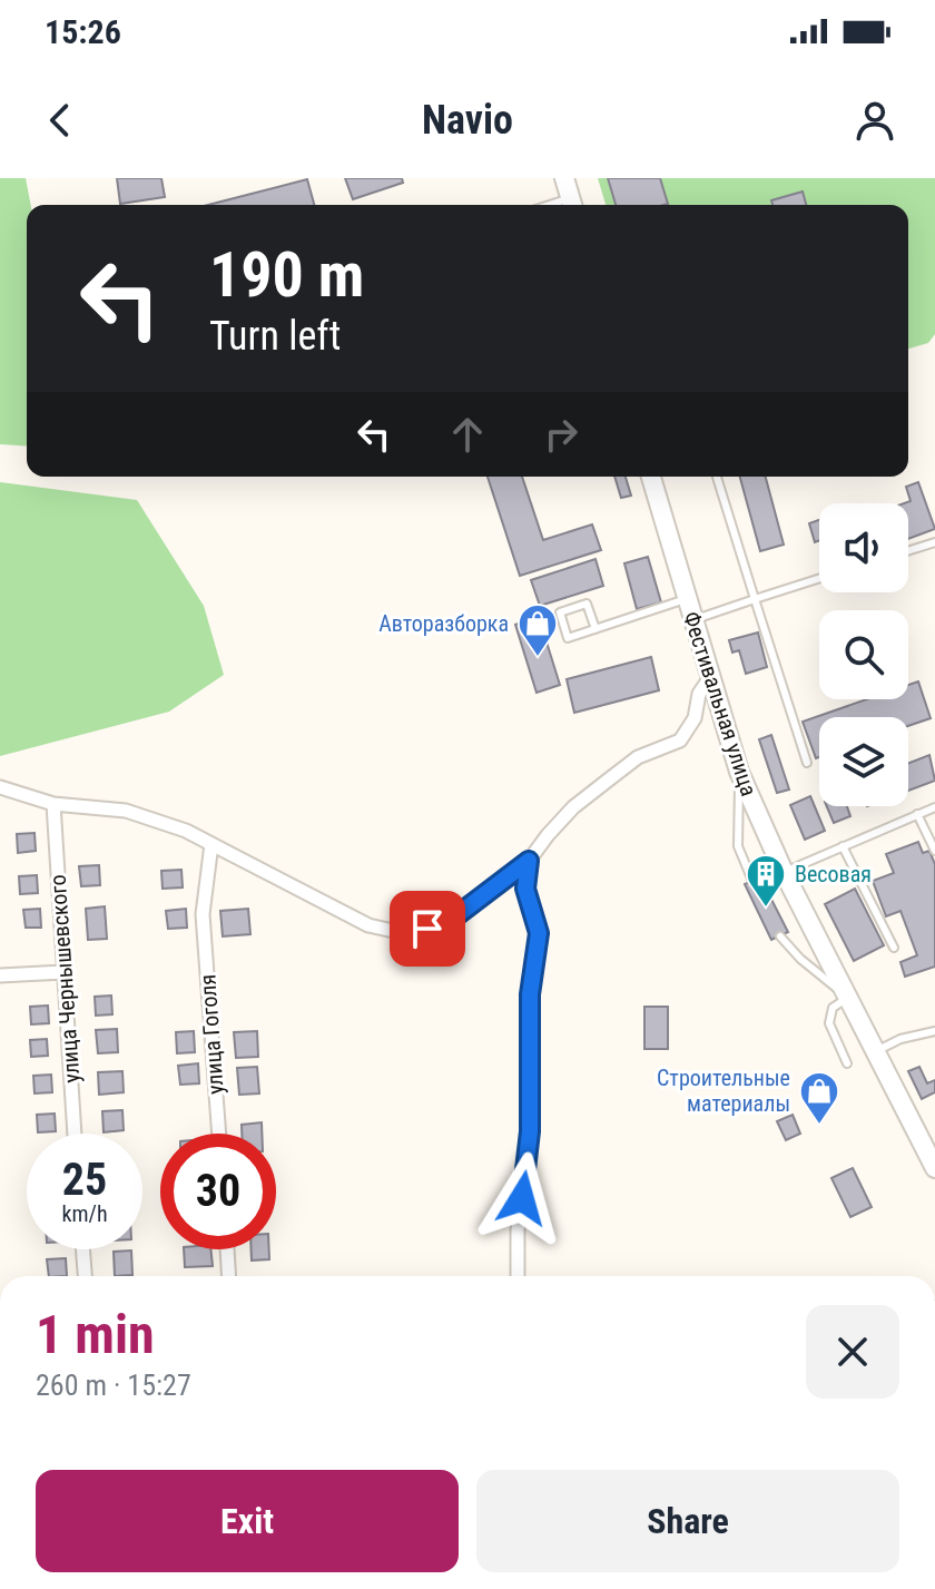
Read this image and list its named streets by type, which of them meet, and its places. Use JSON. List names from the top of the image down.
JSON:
{
  "streets": {
    "main road": ["Фестивальная улица"],
    "street": ["улица Чернышевского", "улица Гоголя"]
  },
  "places": {
    "shop": ["Авторазборка", "Строительные материалы"],
    "building": ["Весовая"]
  },
  "page": {
    "status": "15:26",
    "header": "Navio",
    "turn": ["190 m", "Turn left"],
    "speed": "25 km/h",
    "limit": "30",
    "heading": ["1 min", "260 m · 15:27"],
    "buttons": ["Exit", "Share"]
  }
}
